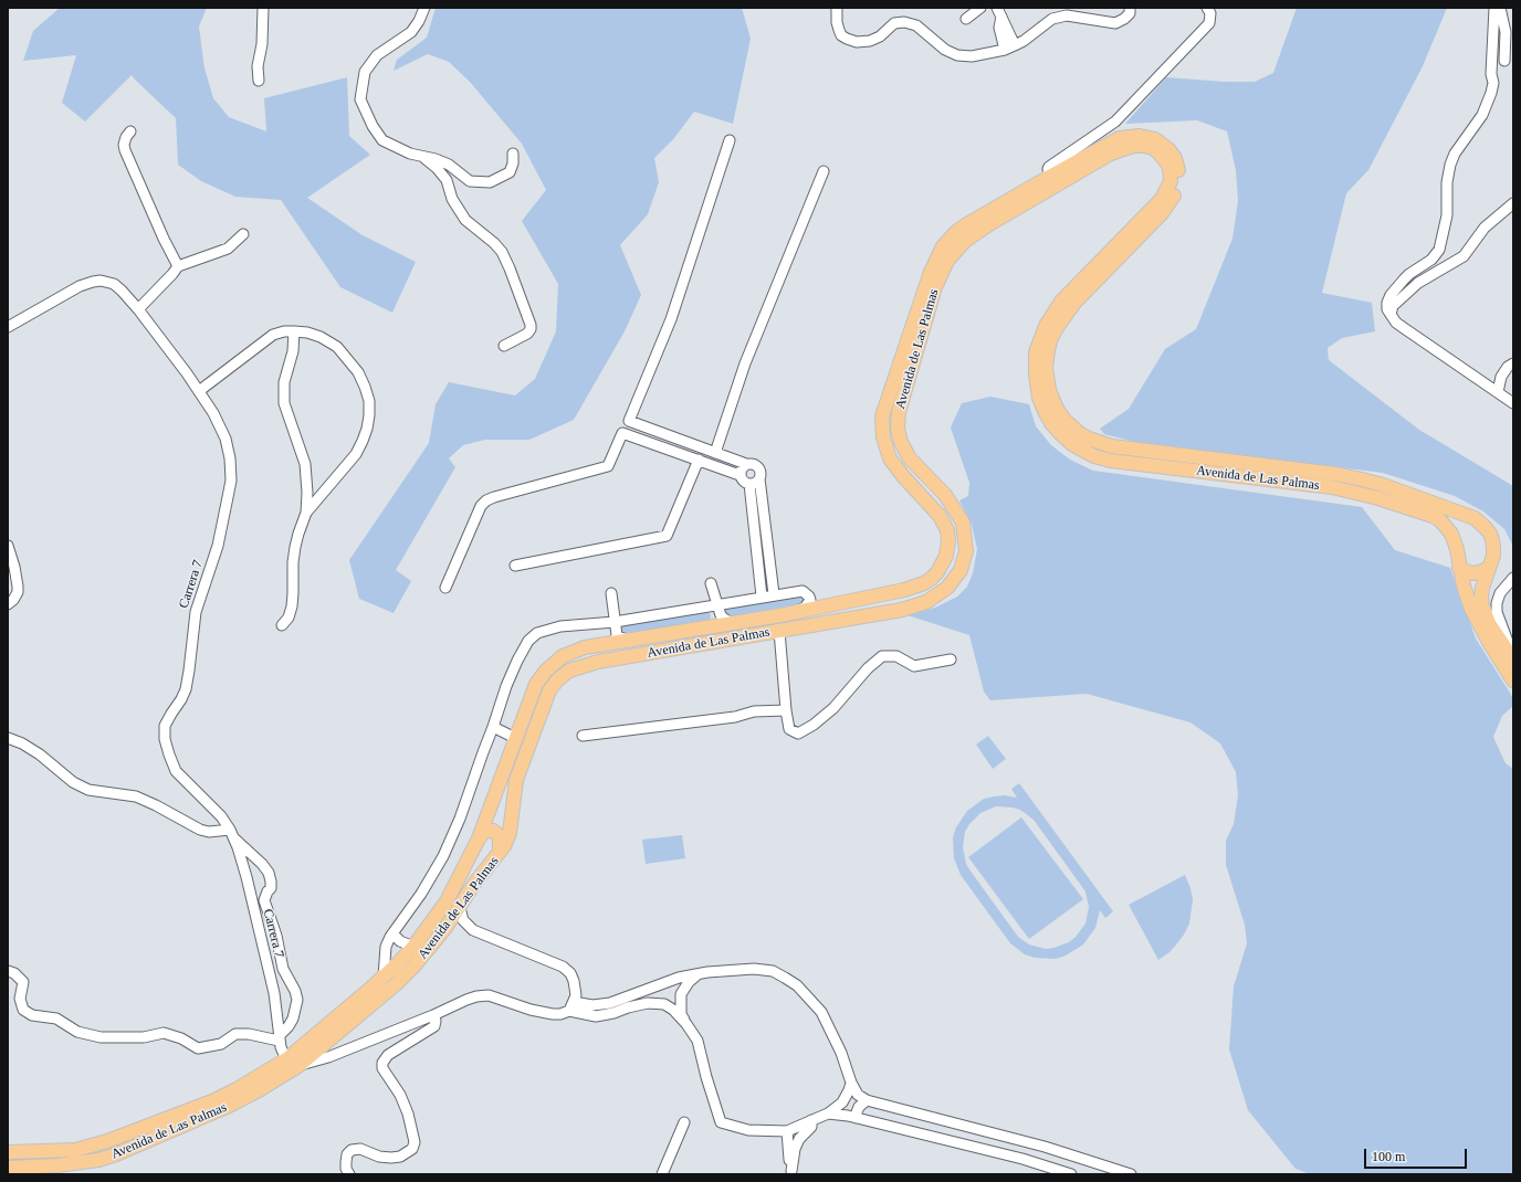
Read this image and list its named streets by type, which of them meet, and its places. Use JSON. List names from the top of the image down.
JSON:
{
  "streets": {
    "main road": ["Avenida de Las Palmas"],
    "street": ["Carrera 7"]
  },
  "crossings": [
    ["Avenida de Las Palmas", "Carrera 7"]
  ],
  "scale_bar": "100 m"
}
